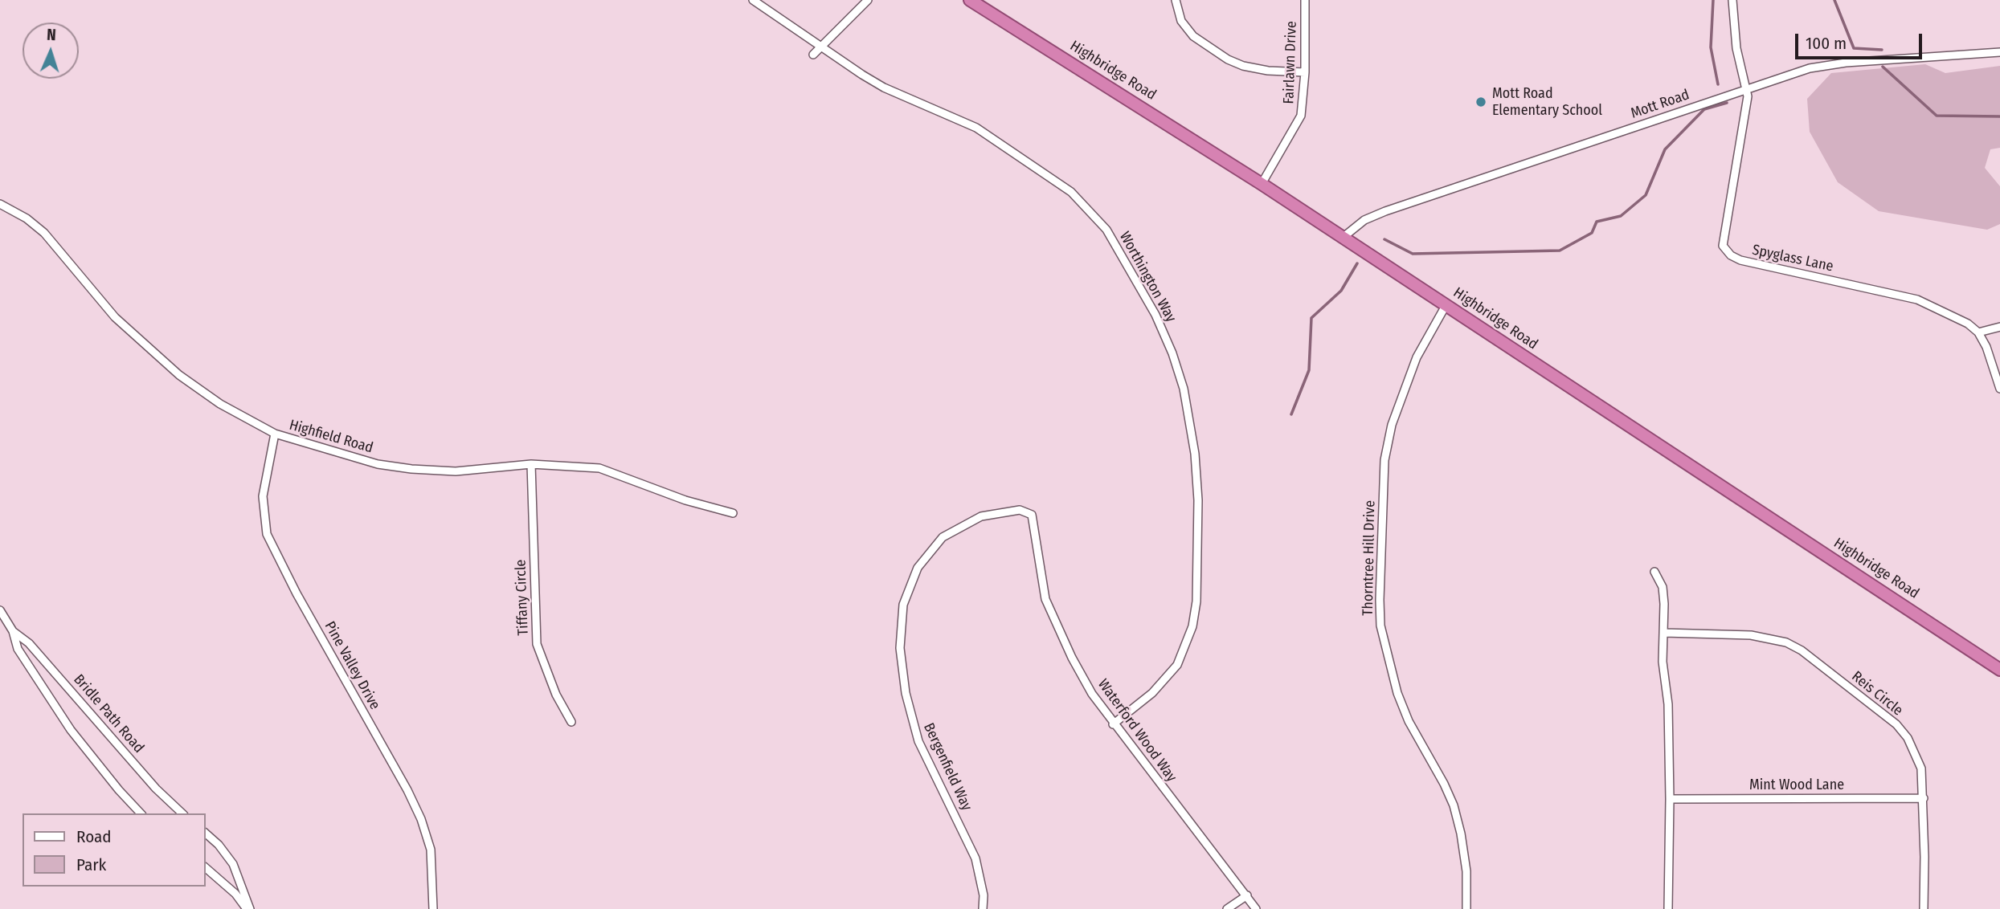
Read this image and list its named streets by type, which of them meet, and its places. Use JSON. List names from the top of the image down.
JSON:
{
  "streets": {
    "highway": ["Highbridge Road"],
    "street": [
      "Fairlawn Drive",
      "Mott Road",
      "Spyglass Lane",
      "Worthington Way",
      "Highfield Road",
      "Thorntree Hill Drive",
      "Tiffany Circle",
      "Pine Valley Drive",
      "Reis Circle",
      "Bridle Path Road",
      "Waterford Wood Way",
      "Bergenfield Way",
      "Mint Wood Lane"
    ]
  },
  "crossings": [
    ["Fairlawn Drive", "Highbridge Road"],
    ["Highbridge Road", "Mott Road"],
    ["Highbridge Road", "Thorntree Hill Drive"],
    ["Mott Road", "Spyglass Lane"],
    ["Worthington Way", "Waterford Wood Way"],
    ["Highfield Road", "Tiffany Circle"],
    ["Highfield Road", "Pine Valley Drive"],
    ["Reis Circle", "Mint Wood Lane"],
    ["Waterford Wood Way", "Bergenfield Way"]
  ],
  "places": ["Mott Road Elementary School"],
  "legend": ["Road", "Park"],
  "scale_bar": "100 m",
  "north": "top"
}
